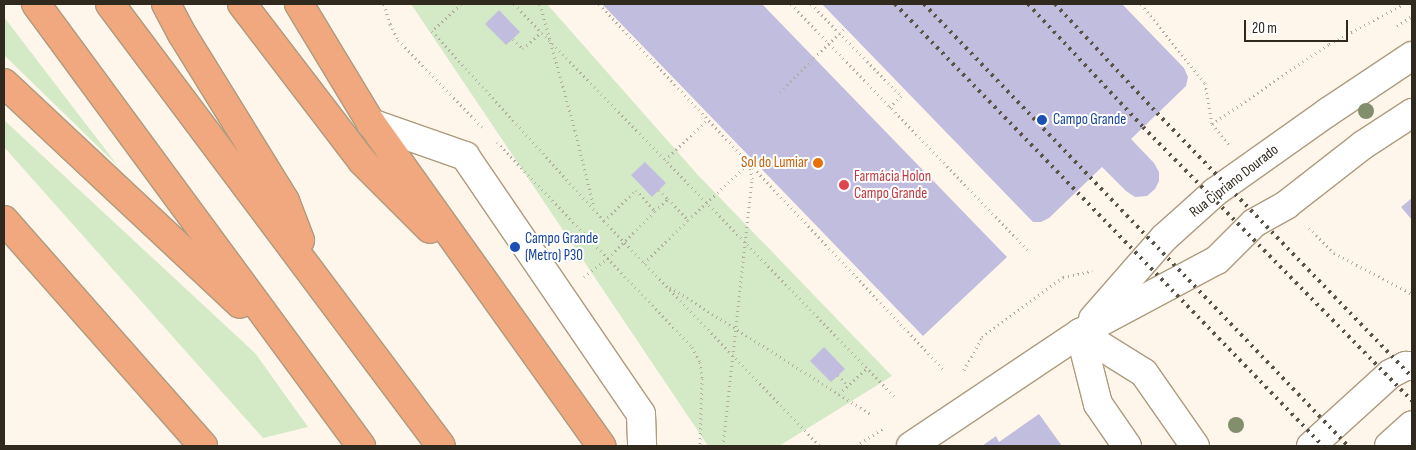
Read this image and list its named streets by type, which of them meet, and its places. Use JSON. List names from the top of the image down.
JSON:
{
  "streets": {
    "street": ["Rua Cipriano Dourado"]
  },
  "places": [
    "Campo Grande",
    "Sol do Lumiar",
    "Farmácia Holon Campo Grande",
    "Campo Grande (Metro) P30"
  ],
  "scale_bar": "20 m"
}
